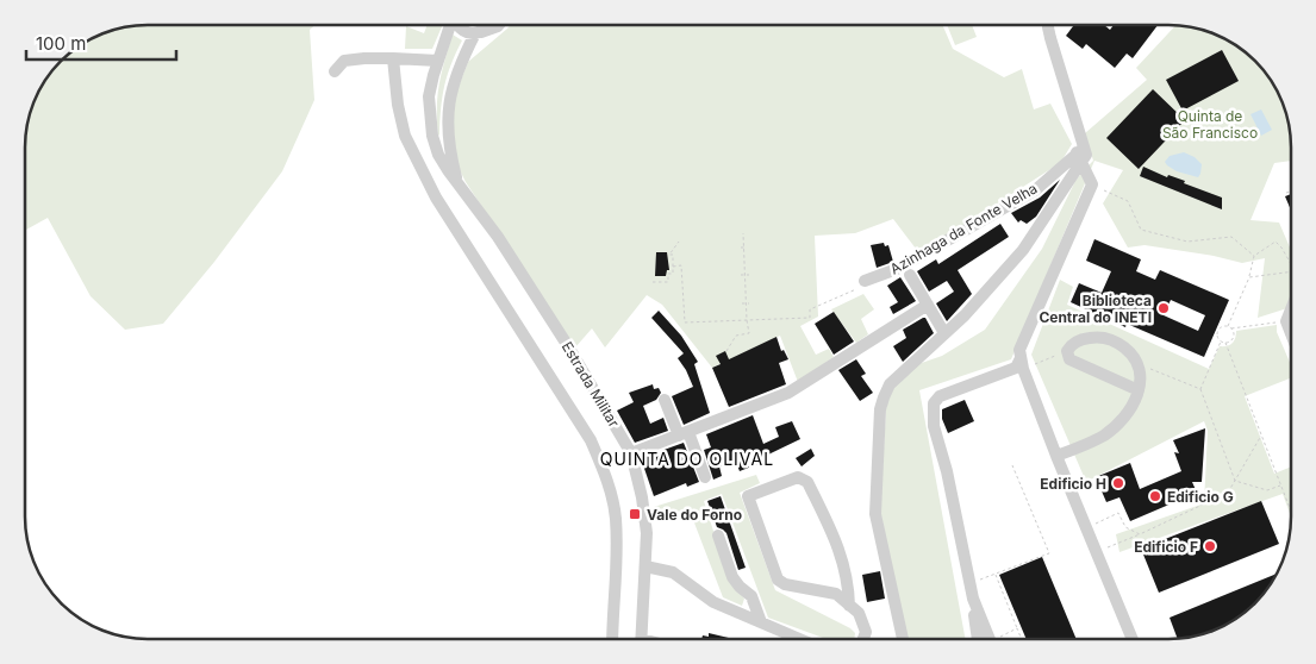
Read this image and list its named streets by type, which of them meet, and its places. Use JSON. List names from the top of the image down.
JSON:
{
  "streets": {
    "street": ["Azinhaga da Fonte Velha", "Estrada Militar"]
  },
  "districts": ["QUINTA DO OLIVAL"],
  "parks": ["Quinta de São Francisco"],
  "places": {
    "other": [
      "Biblioteca Central do INETI",
      "Edificio H",
      "Edificio G",
      "Edificio F"
    ],
    "transit": ["Vale do Forno"]
  },
  "scale_bar": "100 m"
}
